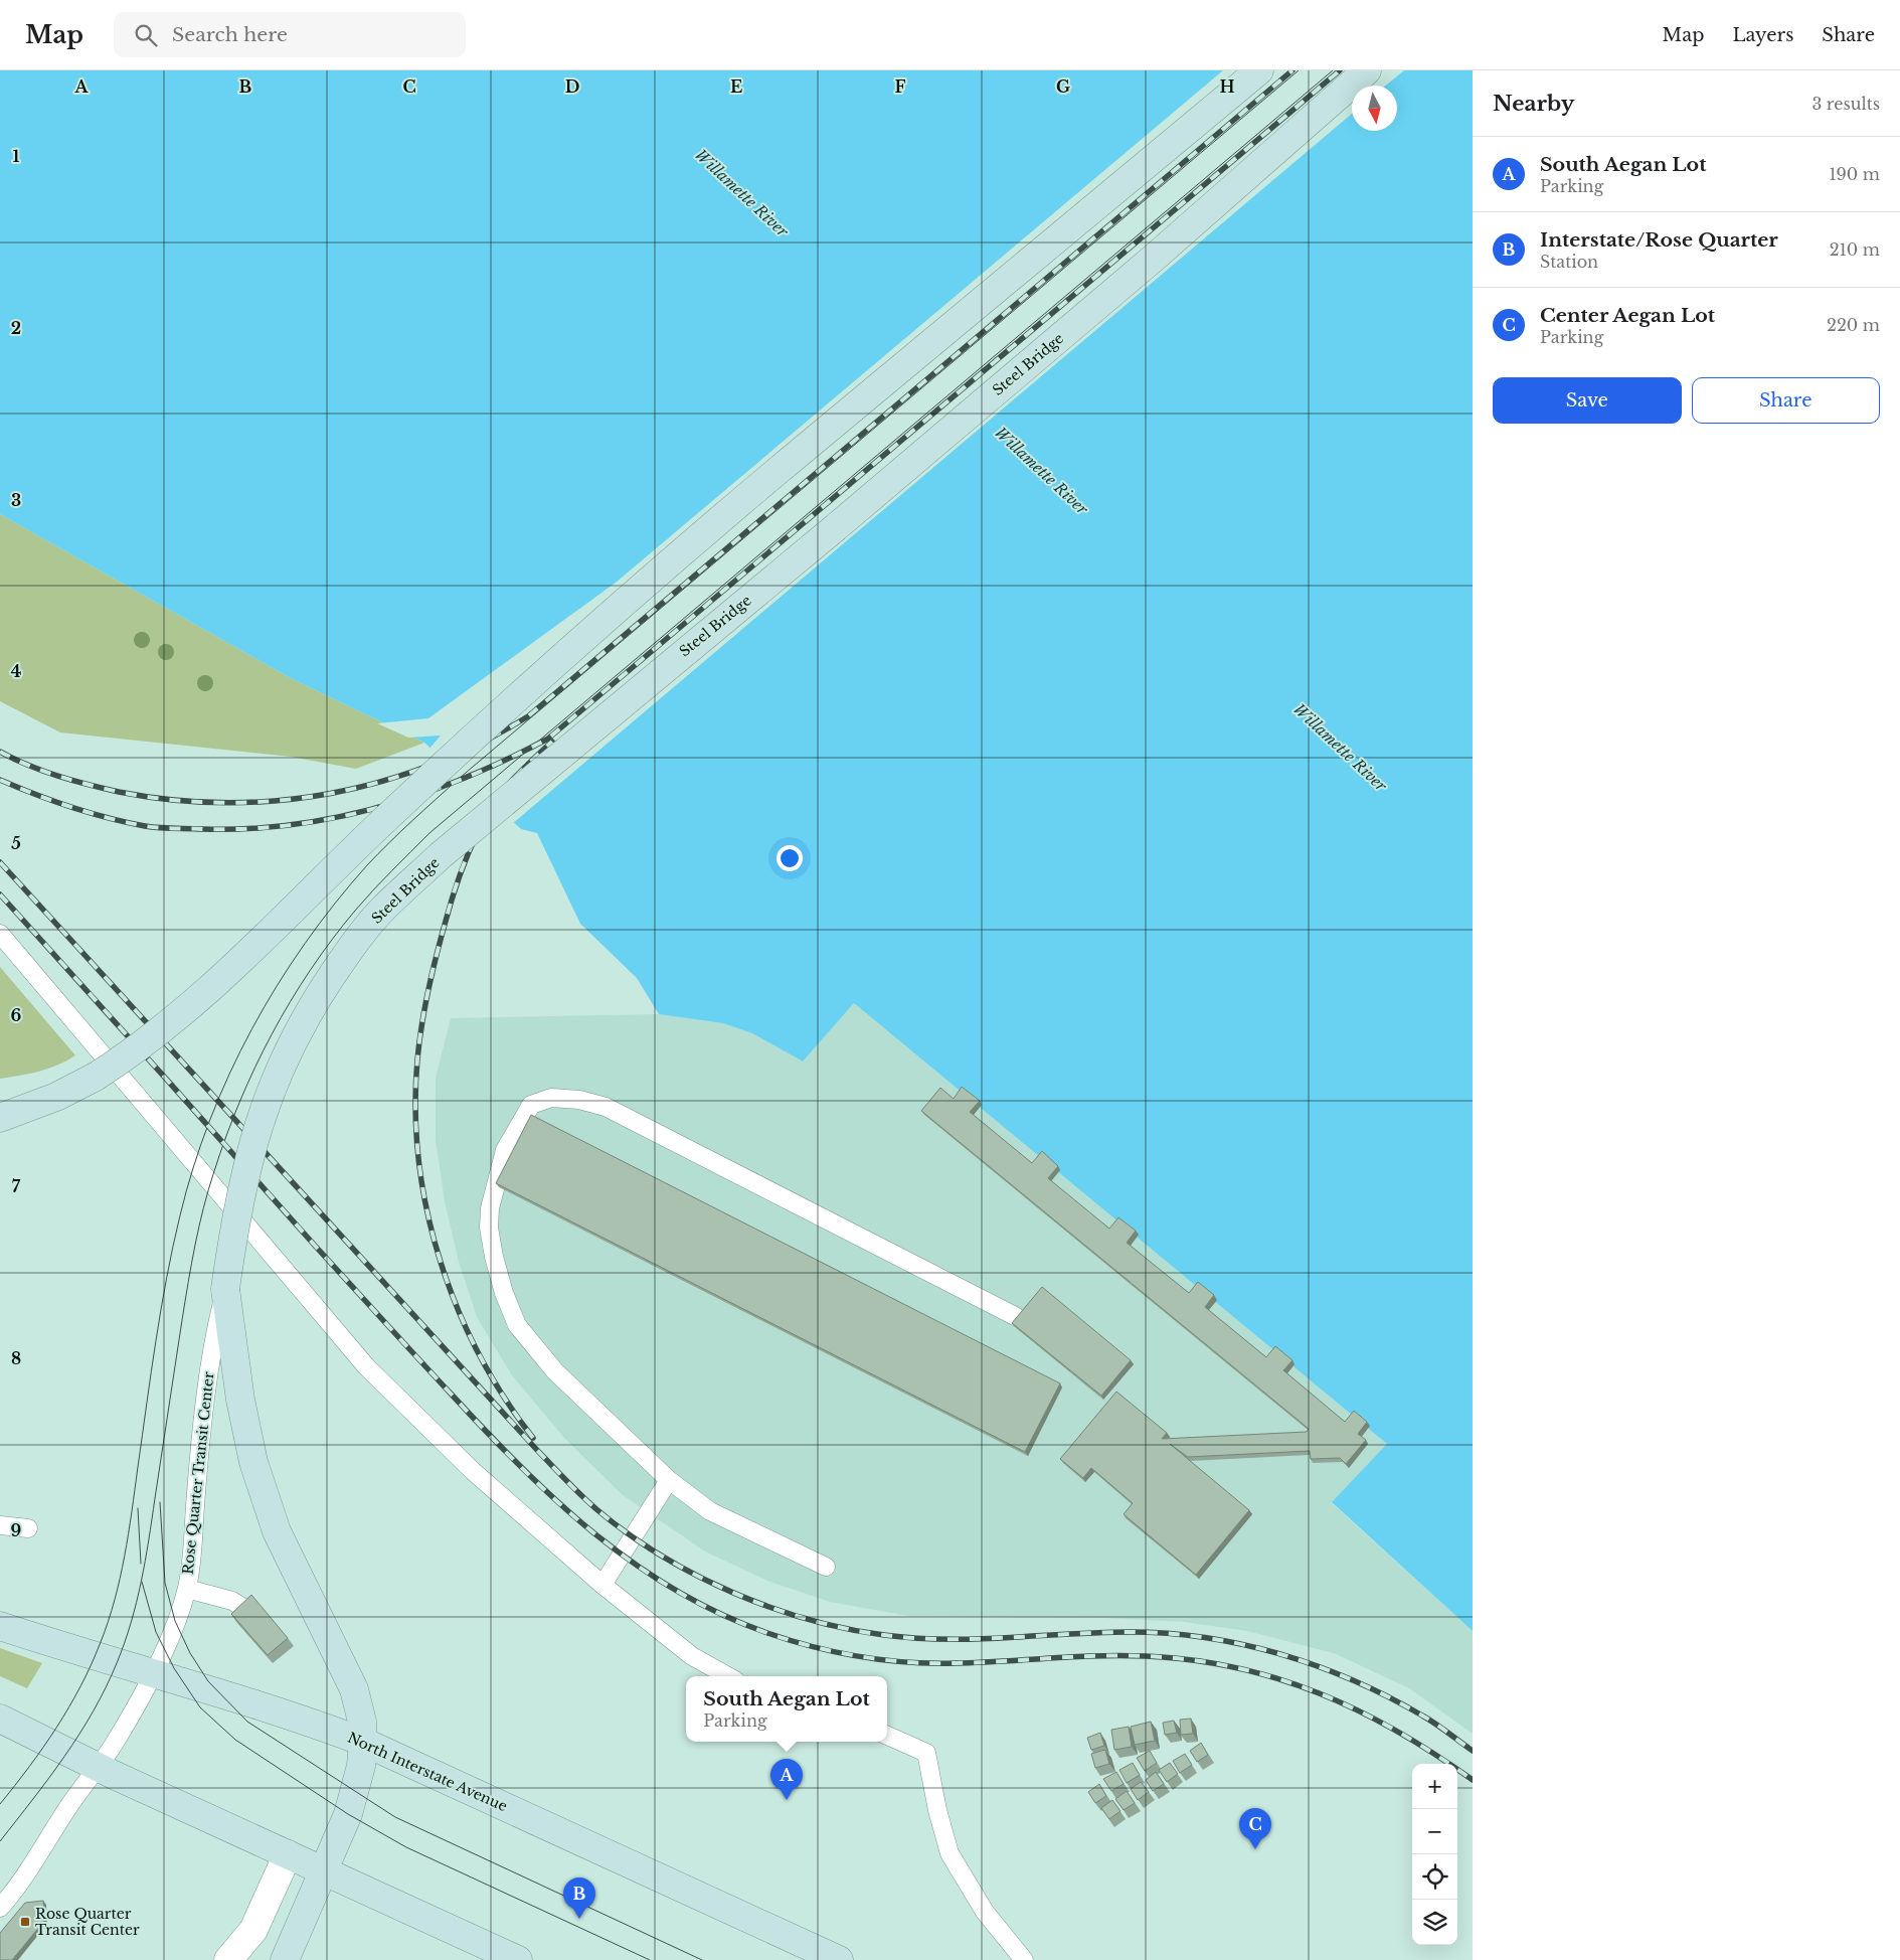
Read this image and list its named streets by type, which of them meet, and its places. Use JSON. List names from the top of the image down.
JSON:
{
  "streets": {
    "main road": ["Steel Bridge", "North Interstate Avenue"],
    "lane": ["Rose Quarter Transit Center"]
  },
  "crossings": [
    ["Steel Bridge", "Rose Quarter Transit Center"],
    ["Steel Bridge", "North Interstate Avenue"],
    ["Rose Quarter Transit Center", "North Interstate Avenue"]
  ],
  "water": ["Willamette River"],
  "places": {
    "transit": ["Rose Quarter Transit Center"]
  },
  "north": "bottom",
  "page": {
    "header": "Map",
    "search": "Search here",
    "nav": ["Map", "Layers", "Share"],
    "heading": ["Nearby", "3 results"],
    "list": [
      {
        "mark": "A",
        "name": "South Aegan Lot",
        "note": "Parking",
        "value": "190 m"
      },
      {
        "mark": "B",
        "name": "Interstate/Rose Quarter",
        "note": "Station",
        "value": "210 m"
      },
      {
        "mark": "C",
        "name": "Center Aegan Lot",
        "note": "Parking",
        "value": "220 m"
      }
    ],
    "buttons": ["Save", "Share"],
    "popup": ["South Aegan Lot", "Parking"],
    "pins": ["A", "C", "B"],
    "map_buttons": ["+", "−"]
  },
  "grid": {
    "columns": [
      "A",
      "B",
      "C",
      "D",
      "E",
      "F",
      "G",
      "H"
    ],
    "rows": [
      "1",
      "2",
      "3",
      "4",
      "5",
      "6",
      "7",
      "8",
      "9"
    ]
  }
}
